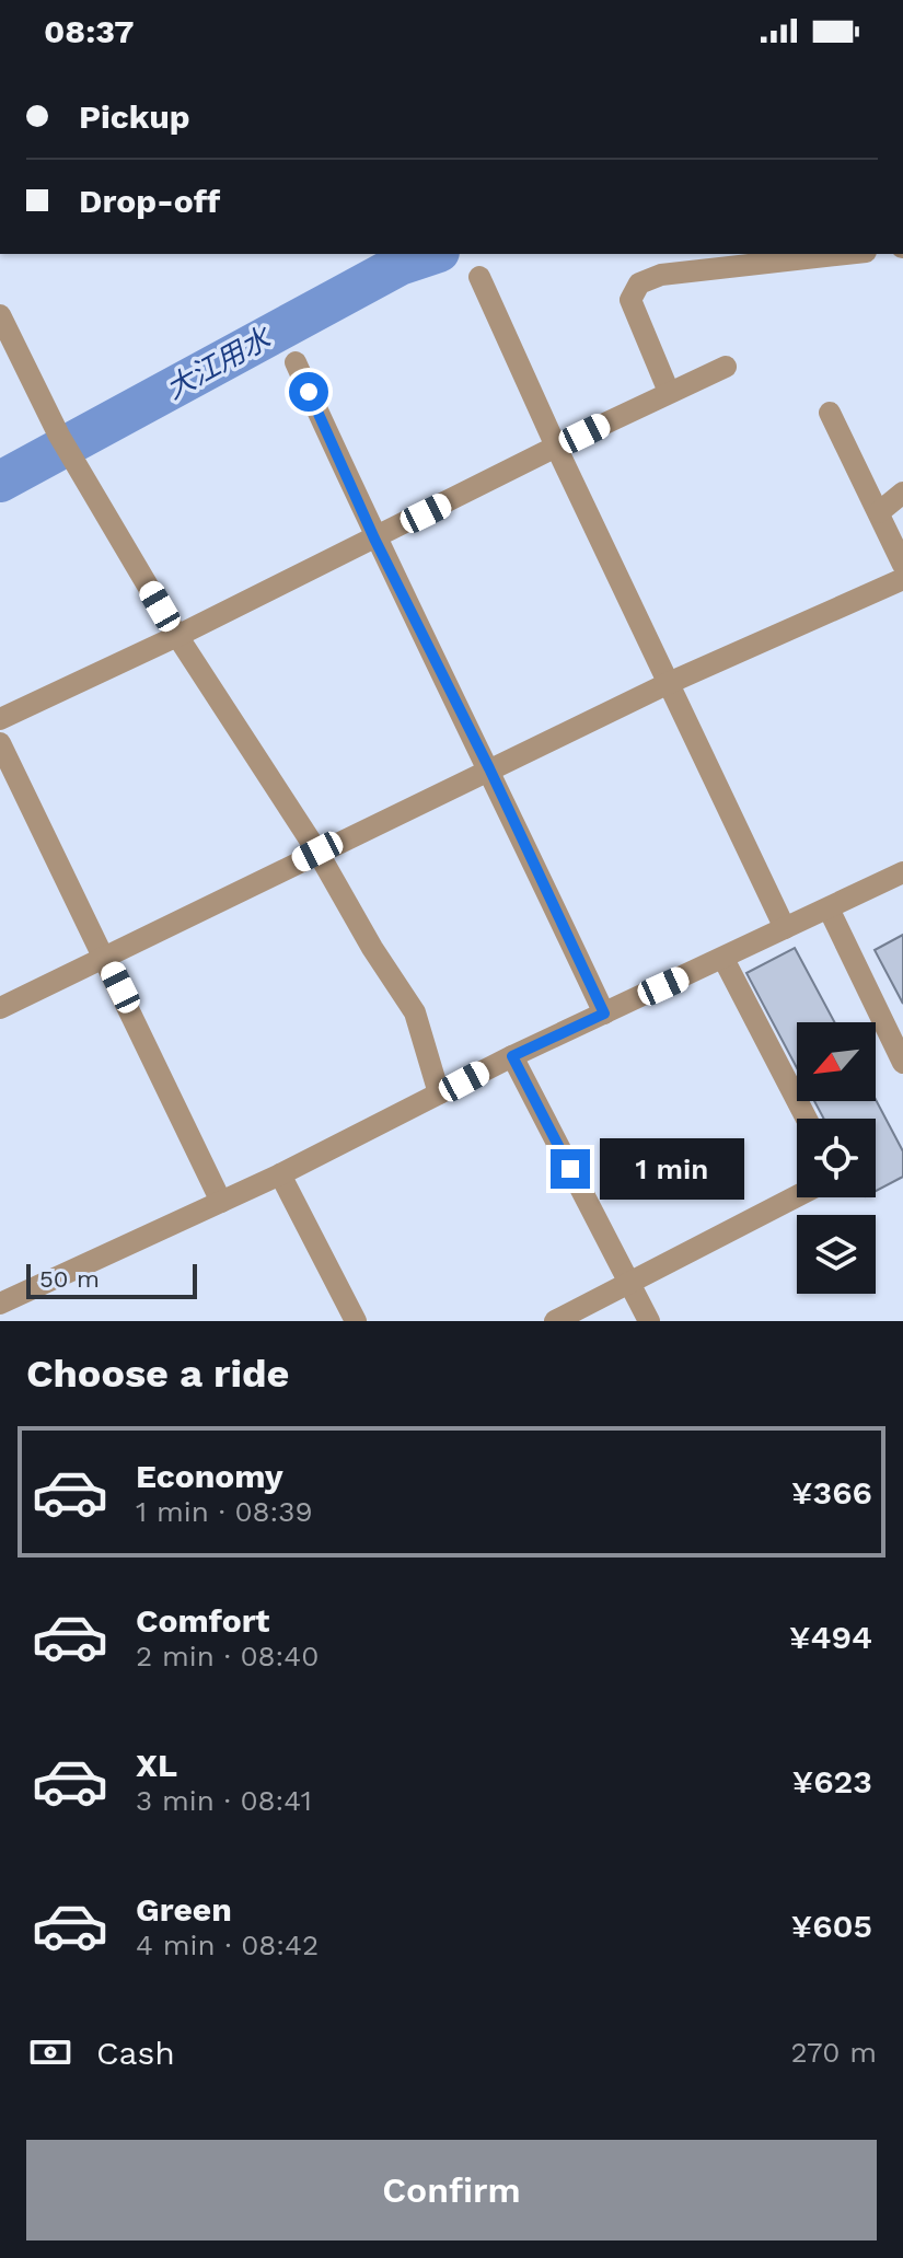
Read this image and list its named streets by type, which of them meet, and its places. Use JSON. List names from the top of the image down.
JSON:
{
  "water": ["大江用水"],
  "scale_bar": "50 m",
  "north": "bottom left",
  "page": {
    "status": "08:37",
    "banner": ["Pickup", "Drop-off"],
    "bubble": "1 min",
    "scale": "50 m",
    "heading": "Choose a ride",
    "list": [
      {
        "name": "Economy",
        "note": "1 min · 08:39",
        "value": "¥366"
      },
      {
        "name": "Comfort",
        "note": "2 min · 08:40",
        "value": "¥494"
      },
      {
        "name": "XL",
        "note": "3 min · 08:41",
        "value": "¥623"
      },
      {
        "name": "Green",
        "note": "4 min · 08:42",
        "value": "¥605"
      }
    ],
    "pay": ["Cash", "270 m"],
    "buttons": "Confirm"
  }
}
